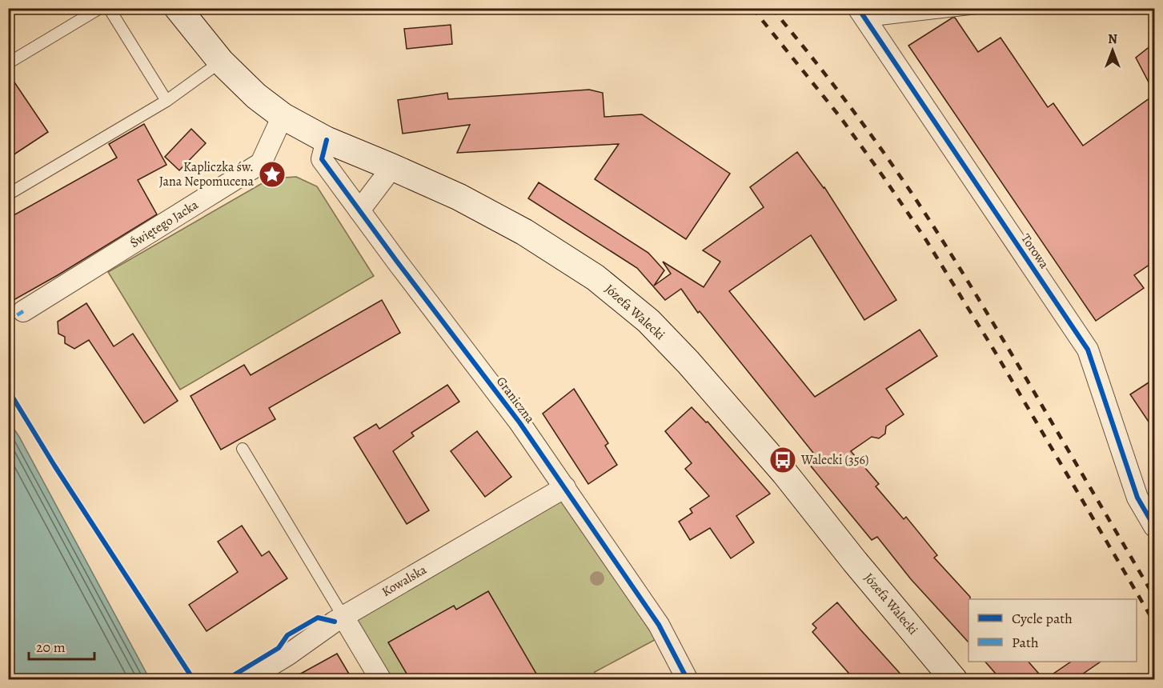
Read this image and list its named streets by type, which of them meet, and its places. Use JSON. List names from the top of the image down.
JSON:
{
  "streets": {
    "main road": ["Józefa Walecki"],
    "street": [
      "Świętego Jacka",
      "Torowa",
      "Graniczna",
      "Kowalska"
    ]
  },
  "crossings": [
    ["Świętego Jacka", "Józefa Walecki"],
    ["Józefa Walecki", "Graniczna"],
    ["Graniczna", "Kowalska"]
  ],
  "places": {
    "place": ["Kapliczka św. Jana Nepomucena"],
    "bus stop": ["Walecki (356)"]
  },
  "legend": ["Cycle path", "Path"],
  "scale_bar": "20 m",
  "north": "top"
}
